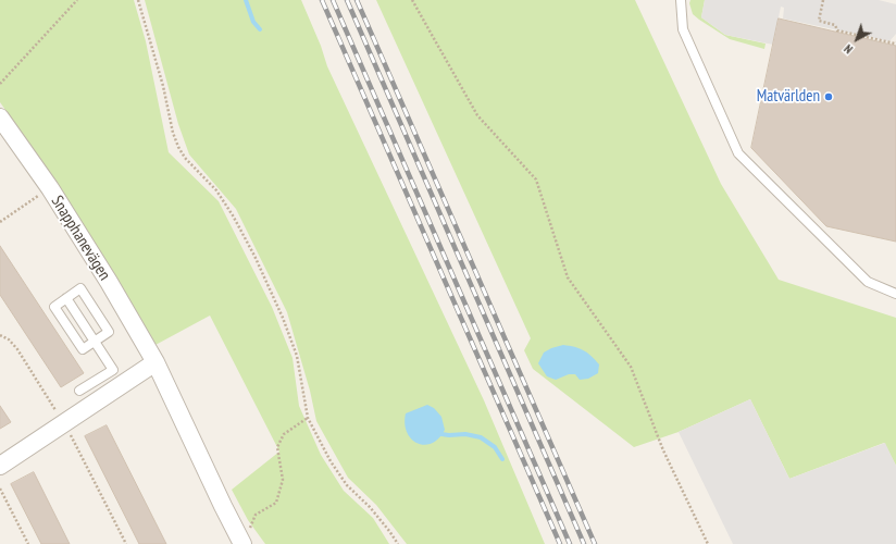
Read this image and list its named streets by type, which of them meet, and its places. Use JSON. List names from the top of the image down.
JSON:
{
  "streets": {
    "street": ["Snapphanevägen"]
  },
  "places": ["Matvärlden"],
  "north": "bottom left"
}
